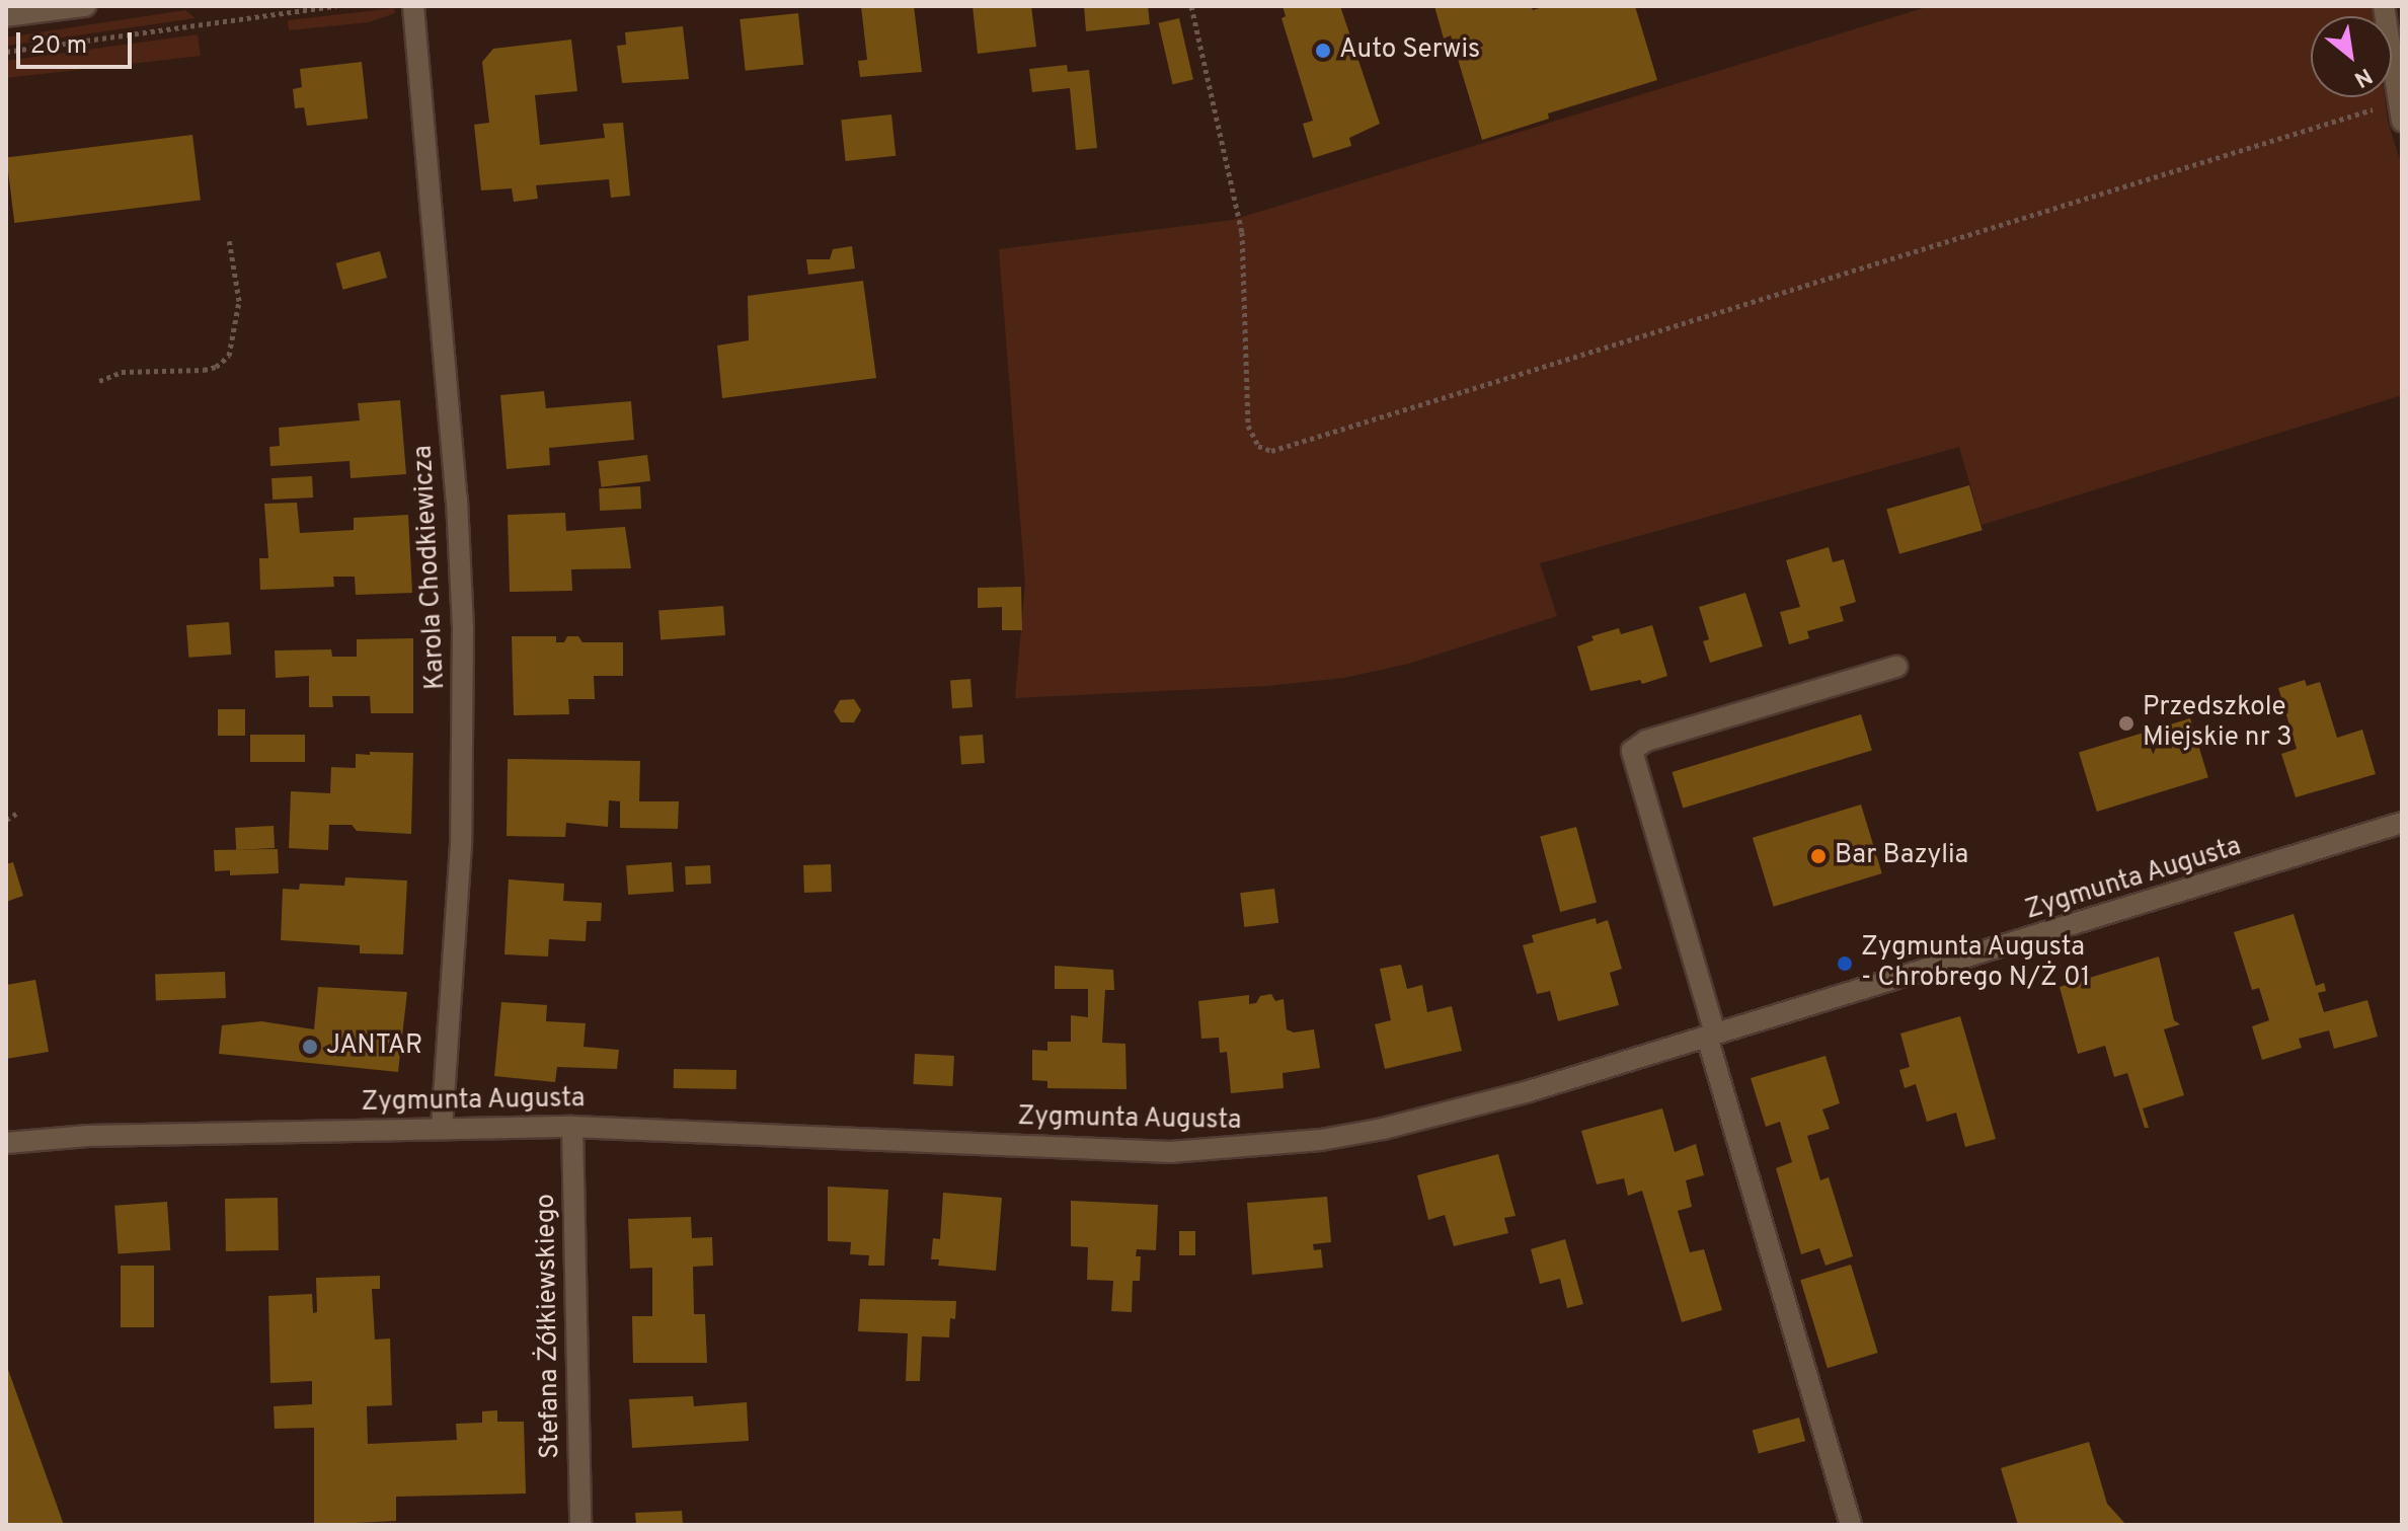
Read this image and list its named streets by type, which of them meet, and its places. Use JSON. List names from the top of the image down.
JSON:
{
  "streets": {
    "street": ["Karola Chodkiewicza", "Zygmunta Augusta", "Stefana Żółkiewskiego"]
  },
  "crossings": [
    ["Karola Chodkiewicza", "Zygmunta Augusta"],
    ["Zygmunta Augusta", "Stefana Żółkiewskiego"]
  ],
  "places": [
    "Auto Serwis",
    "Przedszkole Miejskie nr 3",
    "Bar Bazylia",
    "Zygmunta Augusta - Chrobrego N/Ż 01",
    "JANTAR"
  ],
  "scale_bar": "20 m",
  "north": "bottom right"
}
